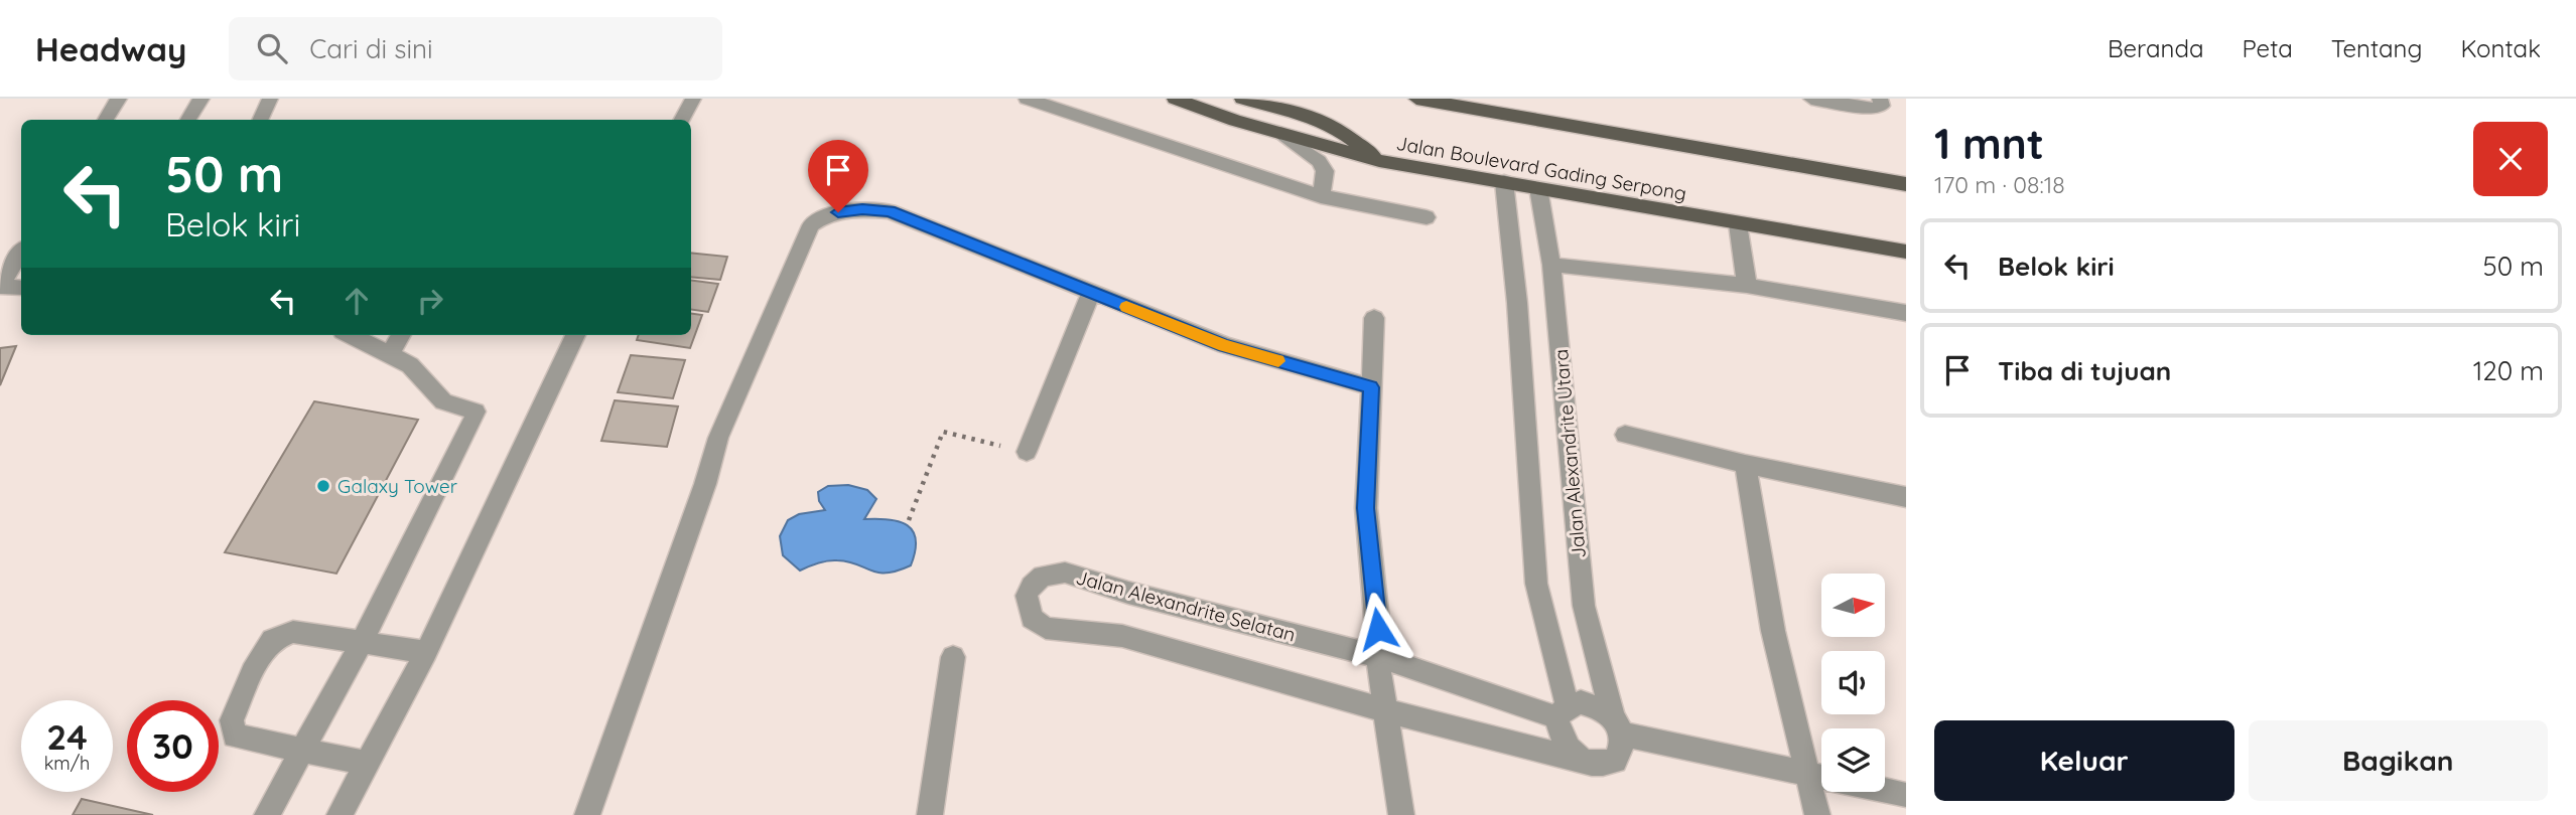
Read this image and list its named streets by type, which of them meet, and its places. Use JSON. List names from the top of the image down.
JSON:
{
  "streets": {
    "main road": ["Jalan Boulevard Gading Serpong"],
    "street": ["Jalan Alexandrite Utara", "Jalan Alexandrite Selatan"]
  },
  "crossings": [
    ["Jalan Boulevard Gading Serpong", "Jalan Alexandrite Utara"],
    ["Jalan Alexandrite Utara", "Jalan Alexandrite Selatan"]
  ],
  "places": ["Galaxy Tower"],
  "north": "right",
  "page": {
    "header": "Headway",
    "search": "Cari di sini",
    "nav": [
      "Beranda",
      "Peta",
      "Tentang",
      "Kontak"
    ],
    "heading": ["1 mnt", "170 m · 08:18"],
    "turn": ["50 m", "Belok kiri"],
    "list": [
      {
        "name": "Belok kiri",
        "value": "50 m"
      },
      {
        "name": "Tiba di tujuan",
        "value": "120 m"
      }
    ],
    "speed": "24 km/h",
    "limit": "30",
    "buttons": ["Keluar", "Bagikan"]
  }
}
